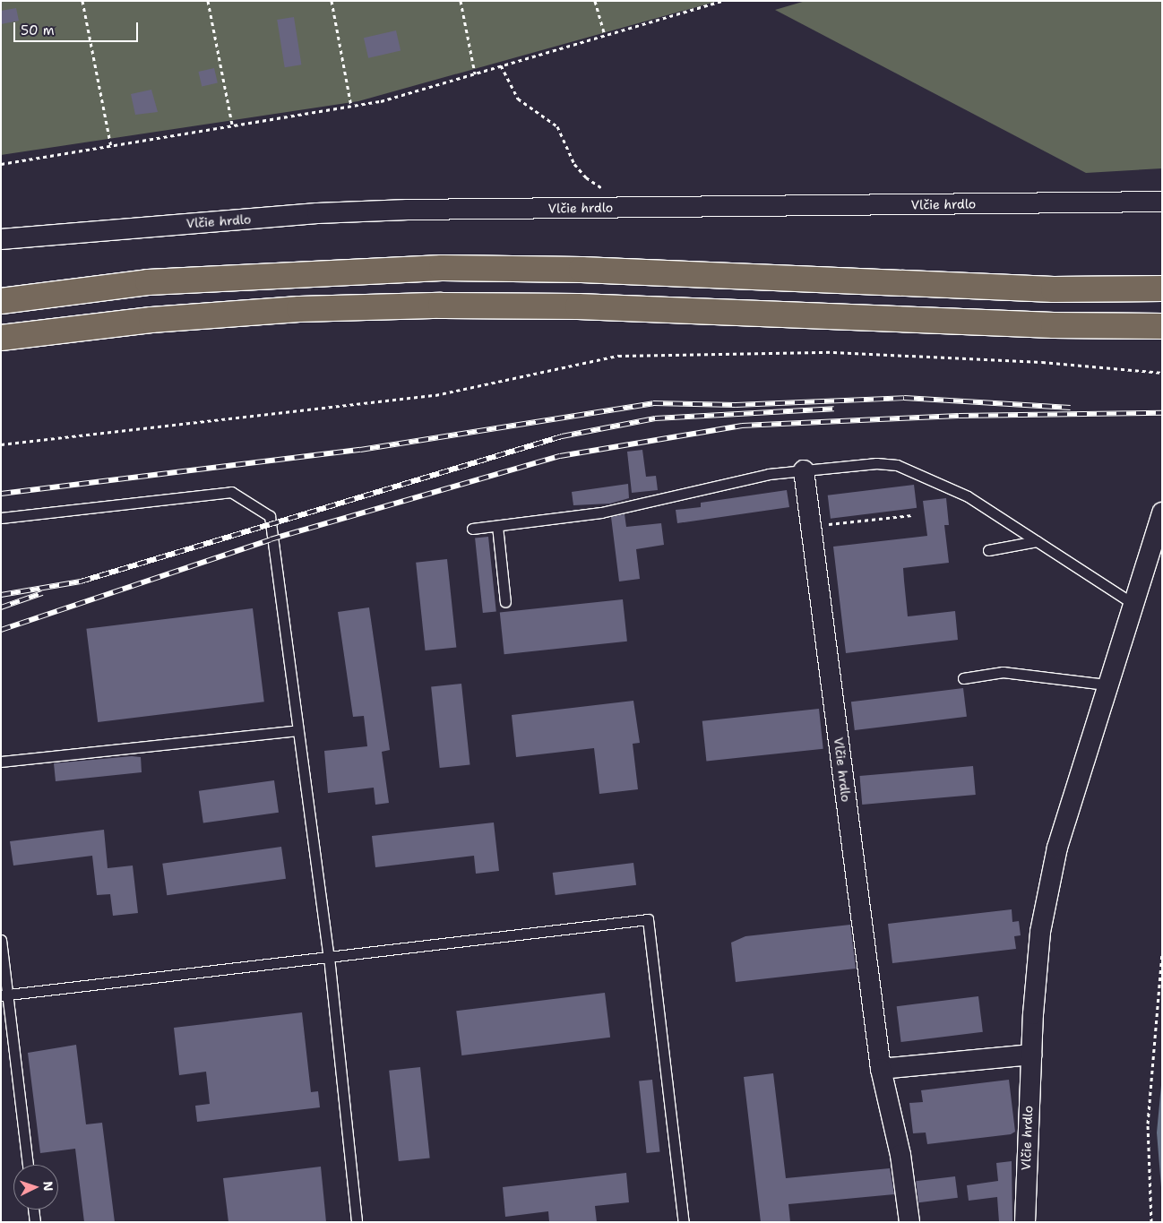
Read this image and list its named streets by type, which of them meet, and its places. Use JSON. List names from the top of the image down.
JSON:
{
  "streets": {
    "street": ["Vlčie hrdlo"]
  },
  "scale_bar": "50 m",
  "north": "right"
}
